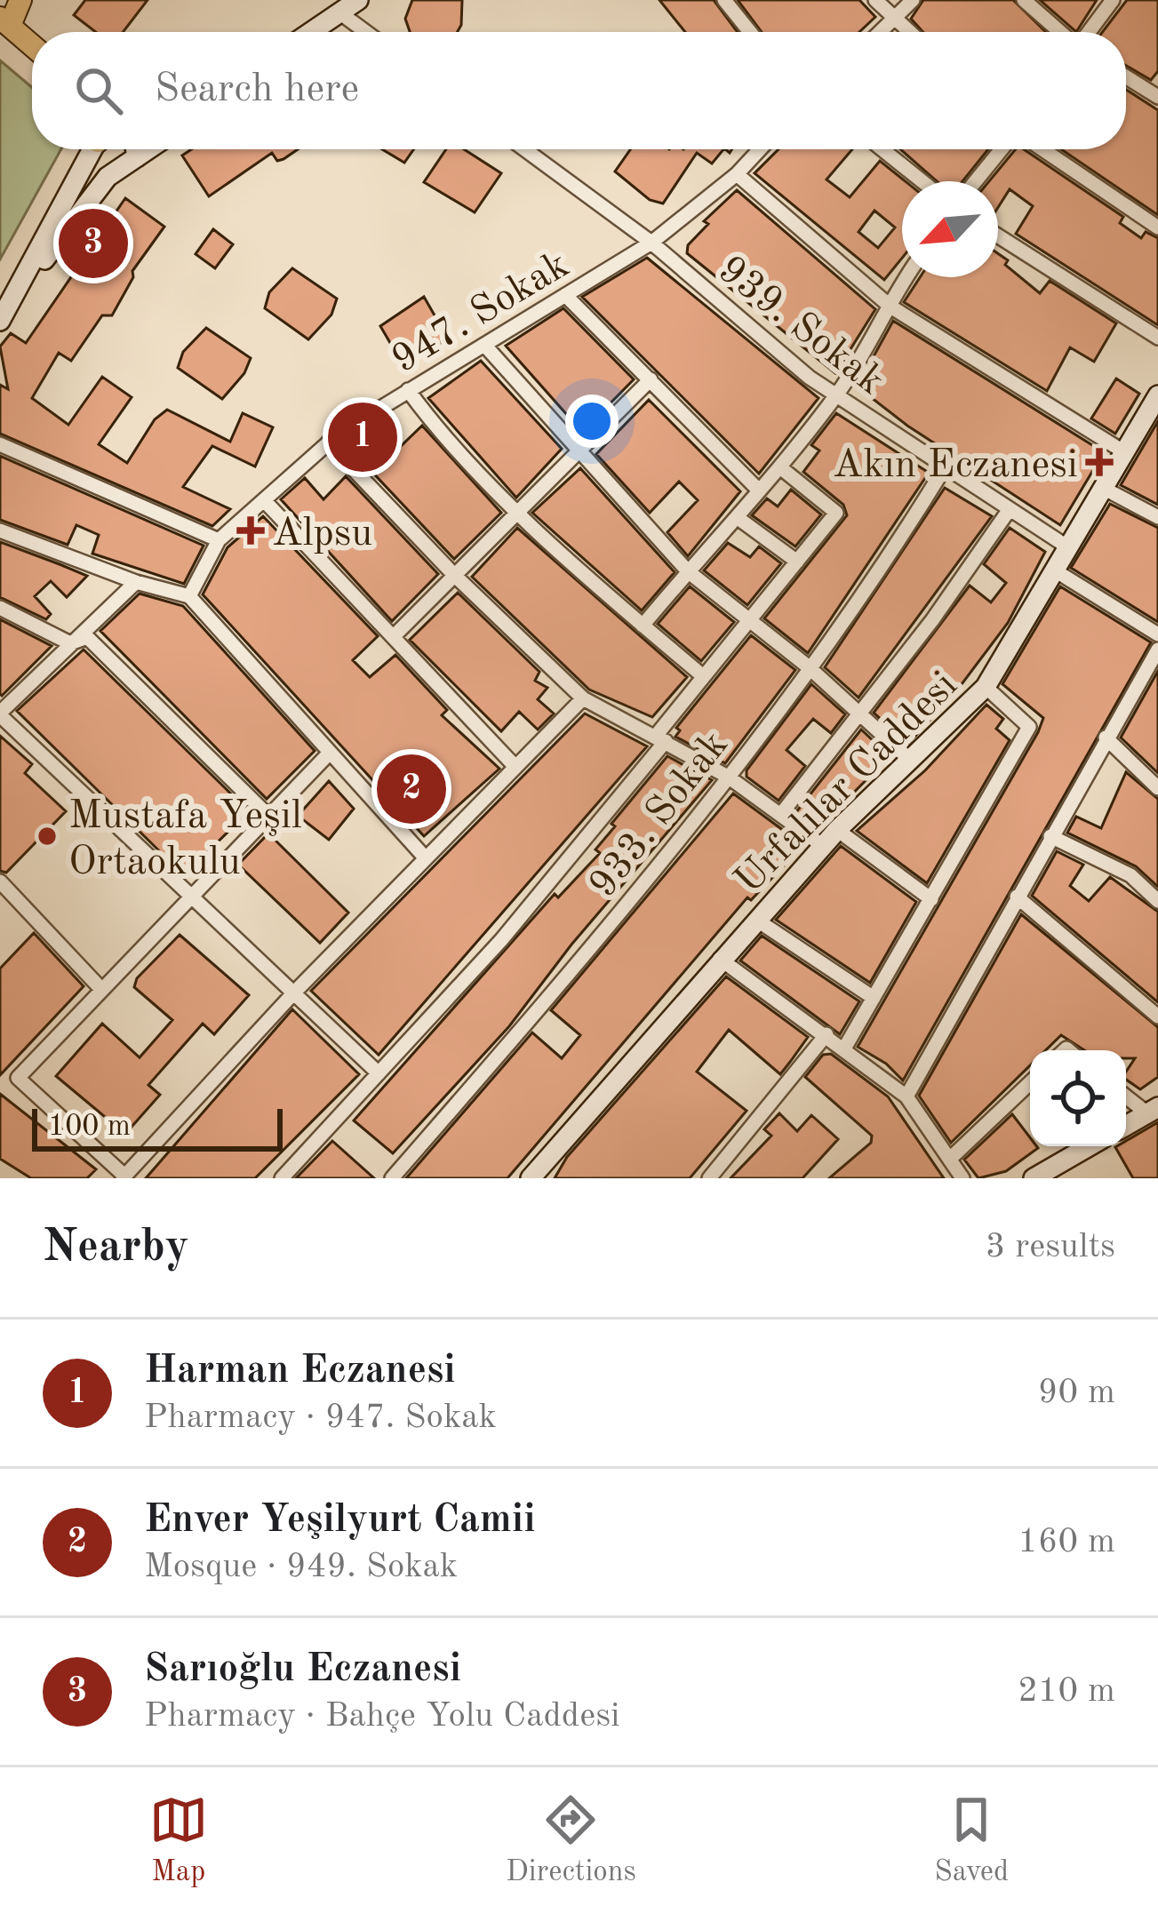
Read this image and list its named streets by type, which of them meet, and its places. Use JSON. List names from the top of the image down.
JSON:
{
  "streets": {
    "street": [
      "947. Sokak",
      "939. Sokak",
      "Urfalılar Caddesi",
      "933. Sokak"
    ]
  },
  "crossings": [
    ["947. Sokak", "939. Sokak"],
    ["939. Sokak", "Urfalılar Caddesi"],
    ["939. Sokak", "933. Sokak"]
  ],
  "places": {
    "health": ["Akın Eczanesi", "Alpsu"],
    "other": ["Mustafa Yeşil Ortaokulu"]
  },
  "scale_bar": "100 m",
  "north": "bottom left",
  "page": {
    "search": "Search here",
    "pins": ["3", "1", "2"],
    "scale": "100 m",
    "heading": ["Nearby", "3 results"],
    "list": [
      {
        "mark": "1",
        "name": "Harman Eczanesi",
        "note": "Pharmacy · 947. Sokak",
        "value": "90 m"
      },
      {
        "mark": "2",
        "name": "Enver Yeşilyurt Camii",
        "note": "Mosque · 949. Sokak",
        "value": "160 m"
      },
      {
        "mark": "3",
        "name": "Sarıoğlu Eczanesi",
        "note": "Pharmacy · Bahçe Yolu Caddesi",
        "value": "210 m"
      }
    ],
    "nav": ["Map", "Directions", "Saved"]
  }
}
